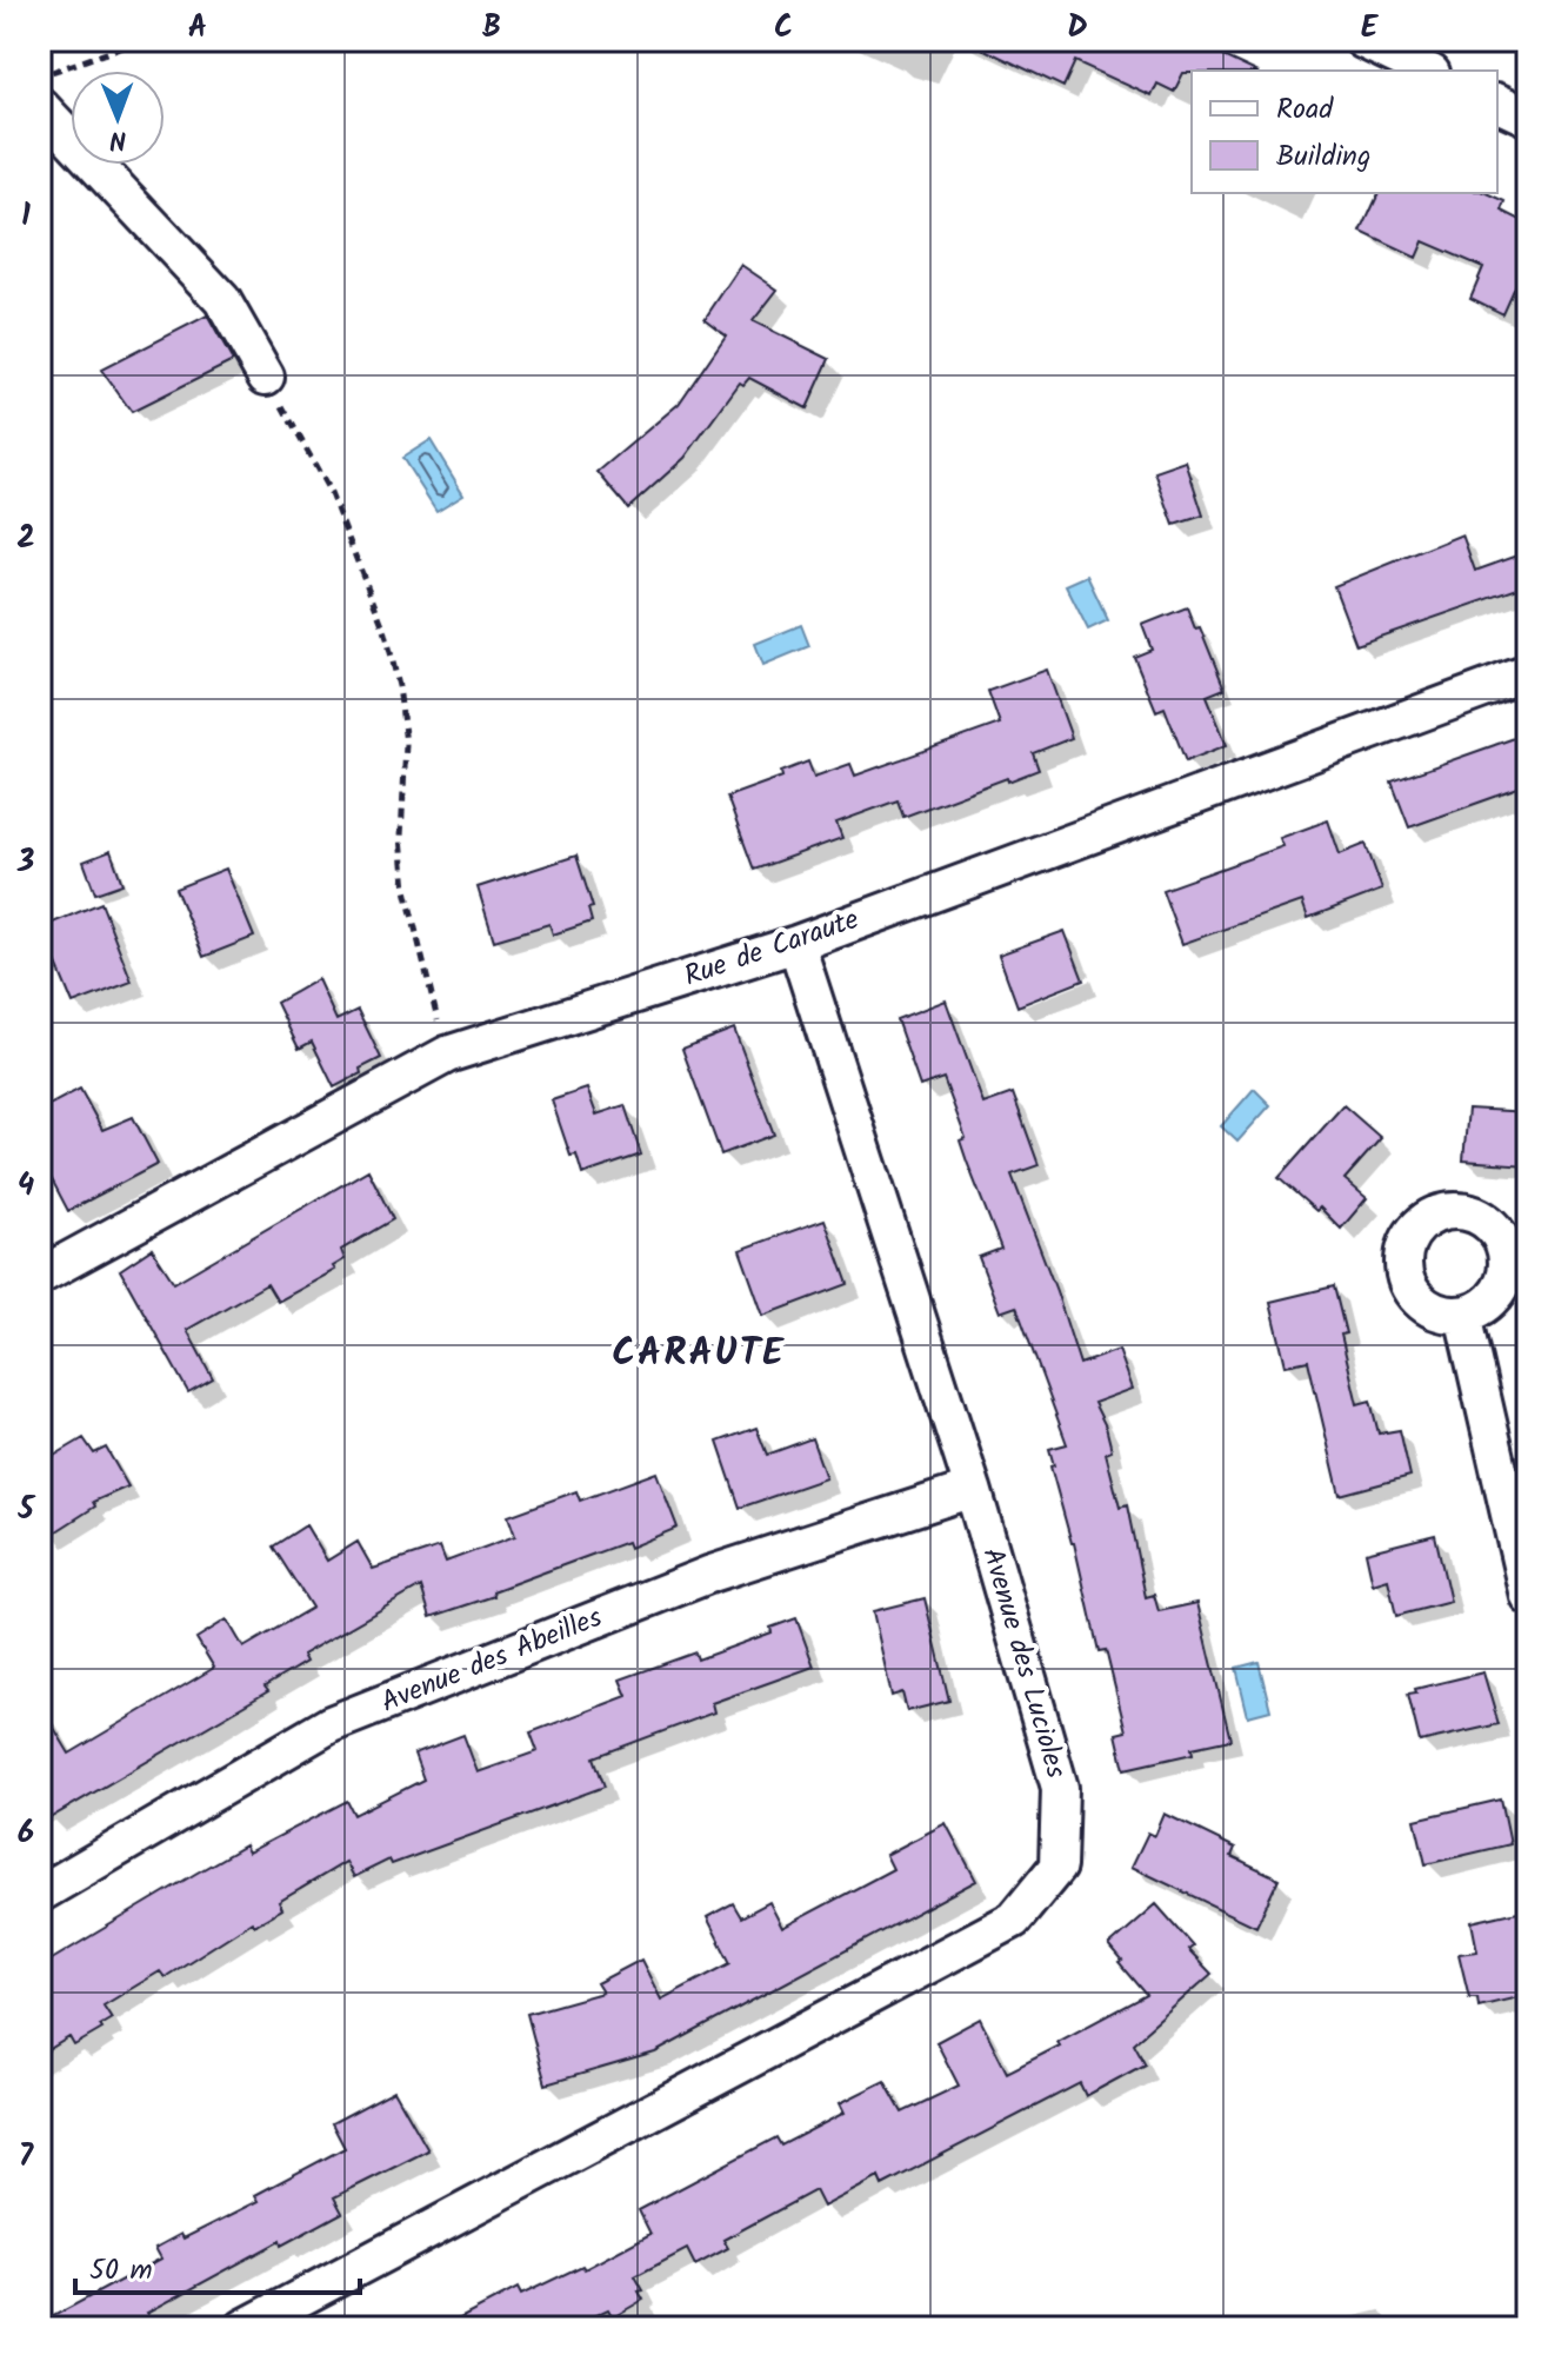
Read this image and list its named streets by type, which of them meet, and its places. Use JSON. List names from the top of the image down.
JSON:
{
  "streets": {
    "street": ["Rue de Caraute", "Avenue des Abeilles", "Avenue des Lucioles"]
  },
  "crossings": [
    ["Rue de Caraute", "Avenue des Lucioles"],
    ["Avenue des Abeilles", "Avenue des Lucioles"]
  ],
  "districts": ["CARAUTE"],
  "legend": ["Road", "Building"],
  "scale_bar": "50 m",
  "north": "bottom",
  "grid": {
    "columns": [
      "A",
      "B",
      "C",
      "D",
      "E"
    ],
    "rows": [
      "1",
      "2",
      "3",
      "4",
      "5",
      "6",
      "7"
    ]
  }
}
